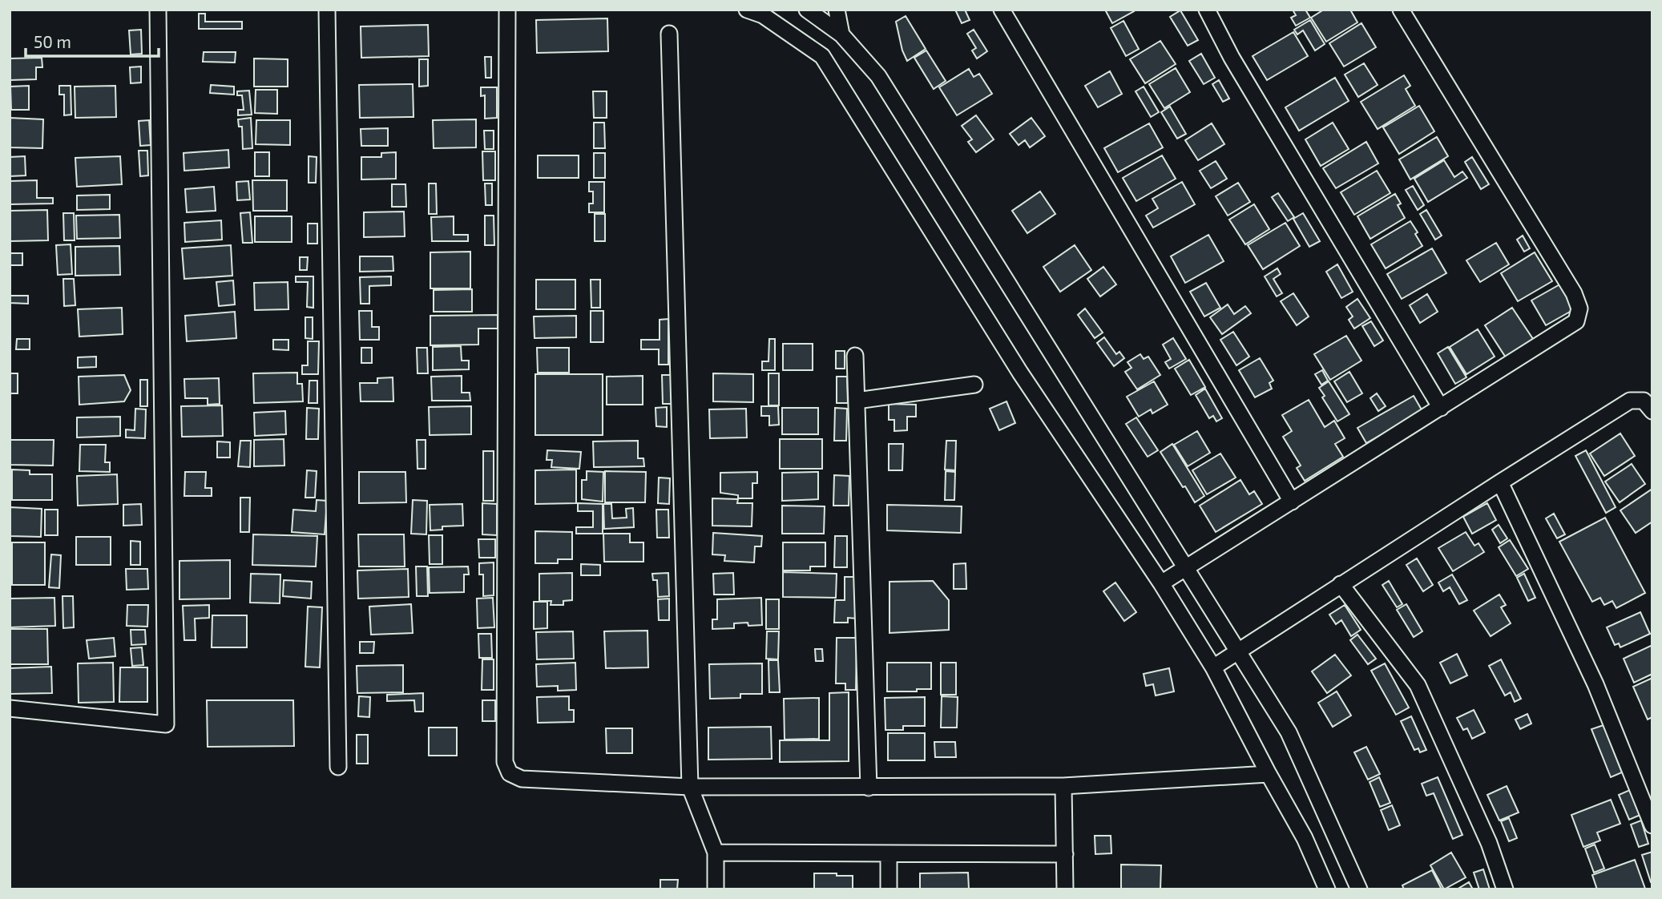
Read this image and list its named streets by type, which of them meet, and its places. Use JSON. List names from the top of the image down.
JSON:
{
  "scale_bar": "50 m"
}
